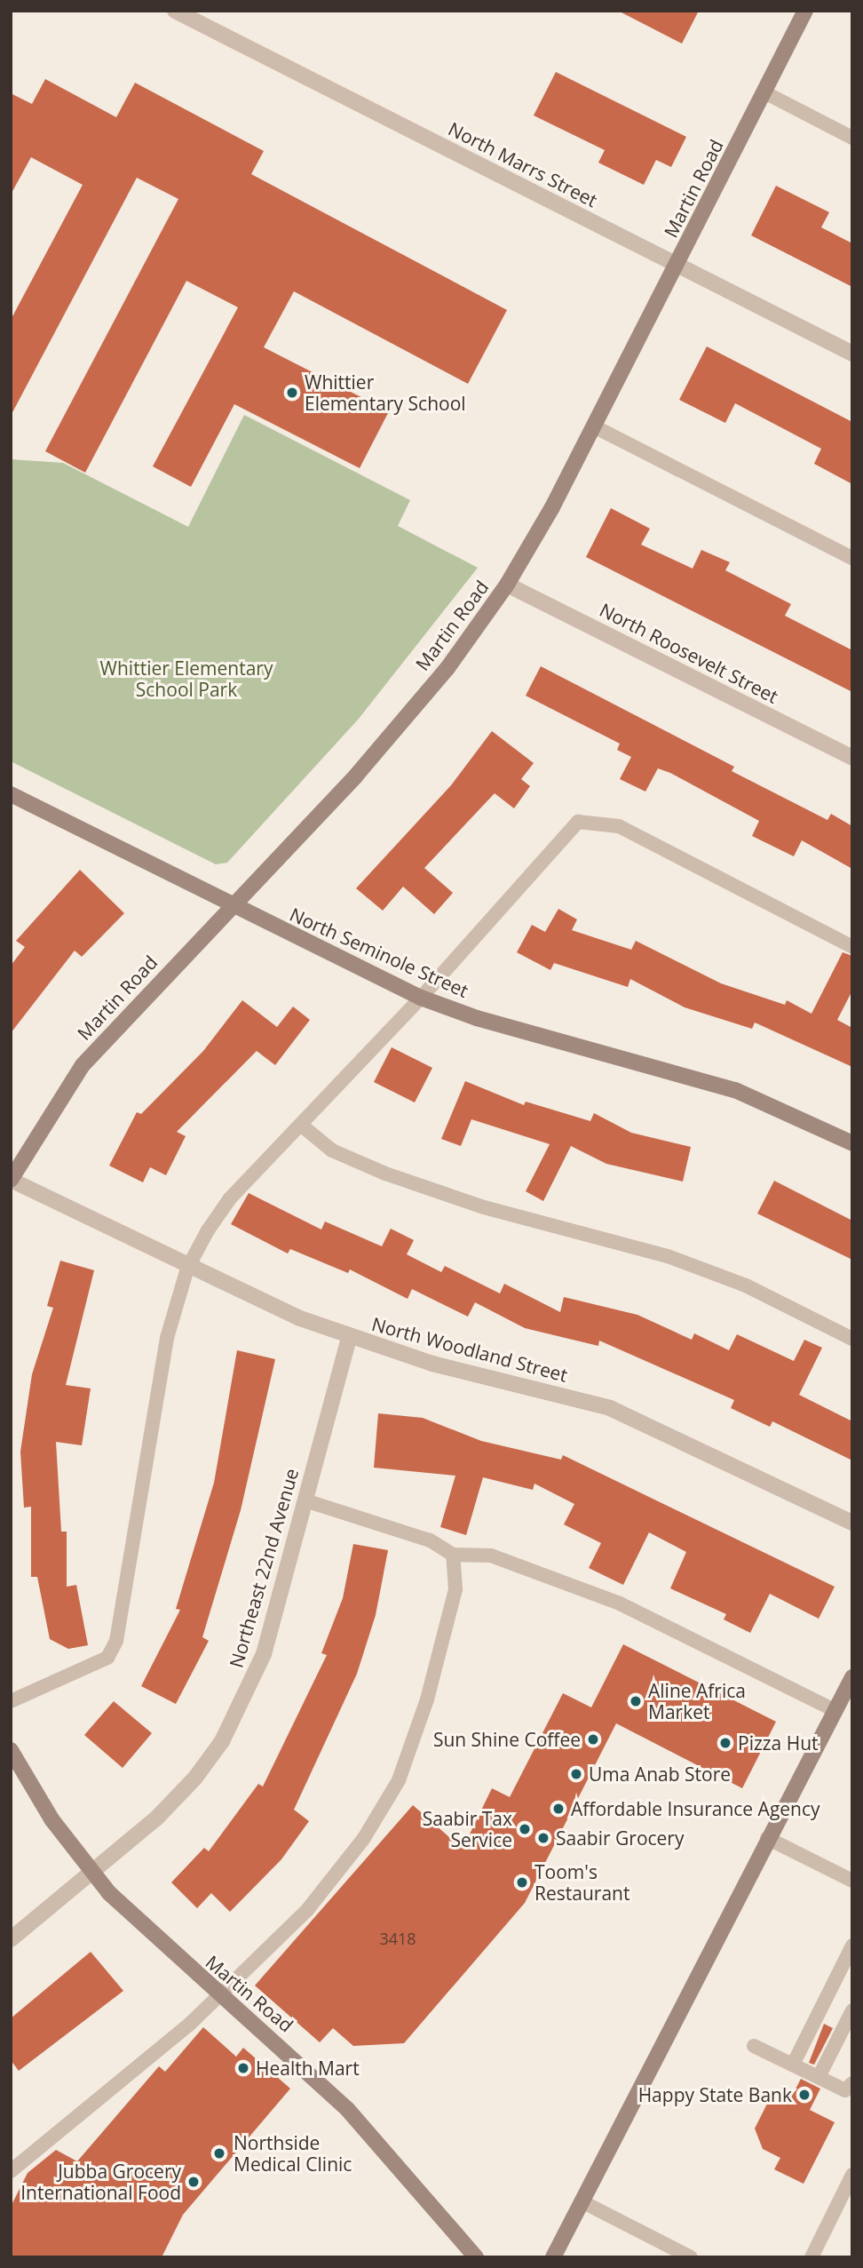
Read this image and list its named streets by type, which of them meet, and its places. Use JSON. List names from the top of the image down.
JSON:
{
  "streets": {
    "street": [
      "North Marrs Street",
      "Martin Road",
      "North Roosevelt Street",
      "North Seminole Street",
      "North Woodland Street",
      "Northeast 22nd Avenue"
    ]
  },
  "crossings": [
    ["North Marrs Street", "Martin Road"],
    ["Martin Road", "North Roosevelt Street"],
    ["Martin Road", "North Seminole Street"],
    ["Martin Road", "North Woodland Street"],
    ["Martin Road", "Northeast 22nd Avenue"],
    ["North Woodland Street", "Northeast 22nd Avenue"]
  ],
  "parks": ["Whittier Elementary School Park"],
  "places": [
    "Whittier Elementary School",
    "Aline Africa Market",
    "Sun Shine Coffee",
    "Pizza Hut",
    "Uma Anab Store",
    "Affordable Insurance Agency",
    "Saabir Tax Service",
    "Saabir Grocery",
    "Toom's Restaurant",
    "Health Mart",
    "Happy State Bank",
    "Northside Medical Clinic",
    "Jubba Grocery International Food"
  ],
  "house_numbers": ["3418"]
}
